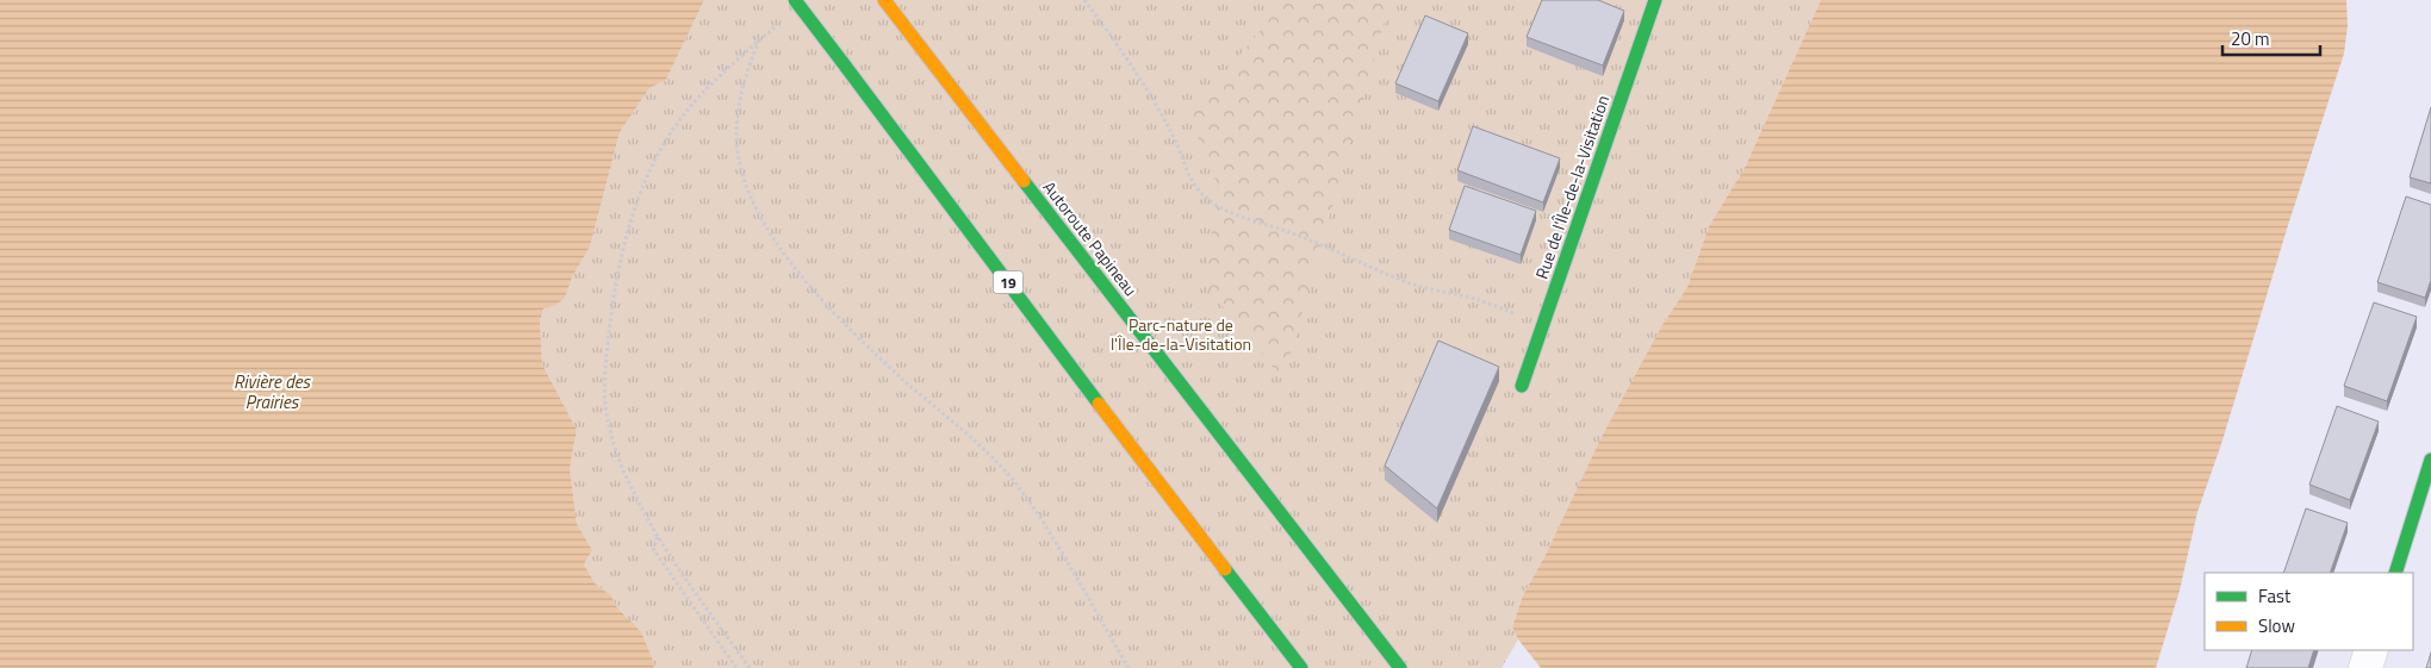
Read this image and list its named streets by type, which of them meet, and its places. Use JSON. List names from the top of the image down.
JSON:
{
  "streets": {
    "main road": ["Rue de l'Île-de-la-Visitation", "Autoroute Papineau", "19"]
  },
  "water": ["Rivière des Prairies"],
  "parks": ["Parc-nature de l'Île-de-la-Visitation"],
  "legend": ["Fast", "Slow"],
  "scale_bar": "20 m"
}
